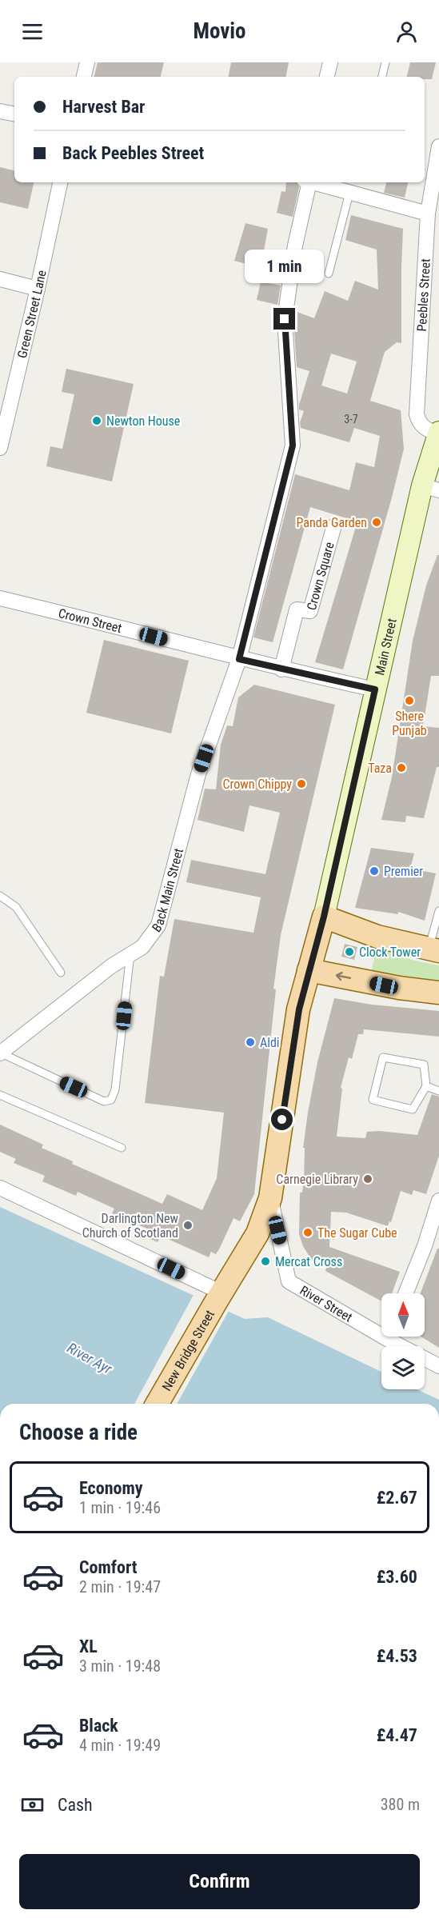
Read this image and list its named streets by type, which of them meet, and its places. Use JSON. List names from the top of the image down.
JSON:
{
  "streets": {
    "main road": ["Main Street", "New Bridge Street"],
    "street": [
      "Peebles Street",
      "Green Street Lane",
      "Crown Square",
      "Crown Street",
      "Back Main Street",
      "River Street"
    ]
  },
  "crossings": [
    ["Peebles Street", "Main Street"],
    ["Crown Square", "Crown Street"],
    ["Crown Street", "Main Street"],
    ["Crown Street", "Back Main Street"],
    ["Main Street", "River Street"],
    ["Main Street", "New Bridge Street"],
    ["River Street", "New Bridge Street"]
  ],
  "water": ["River Ayr"],
  "places": [
    "Newton House",
    "Panda Garden",
    "Shere Punjab",
    "Taza",
    "Crown Chippy",
    "Premier",
    "Clock Tower",
    "Aldi",
    "Carnegie Library",
    "Darlington New Church of Scotland",
    "The Sugar Cube",
    "Mercat Cross"
  ],
  "house_numbers": ["3-7"],
  "north": "top",
  "page": {
    "header": "Movio",
    "banner": ["Harvest Bar", "Back Peebles Street"],
    "bubble": "1 min",
    "heading": "Choose a ride",
    "list": [
      {
        "name": "Economy",
        "note": "1 min · 19:46",
        "value": "£2.67"
      },
      {
        "name": "Comfort",
        "note": "2 min · 19:47",
        "value": "£3.60"
      },
      {
        "name": "XL",
        "note": "3 min · 19:48",
        "value": "£4.53"
      },
      {
        "name": "Black",
        "note": "4 min · 19:49",
        "value": "£4.47"
      }
    ],
    "pay": ["Cash", "380 m"],
    "buttons": "Confirm"
  }
}
